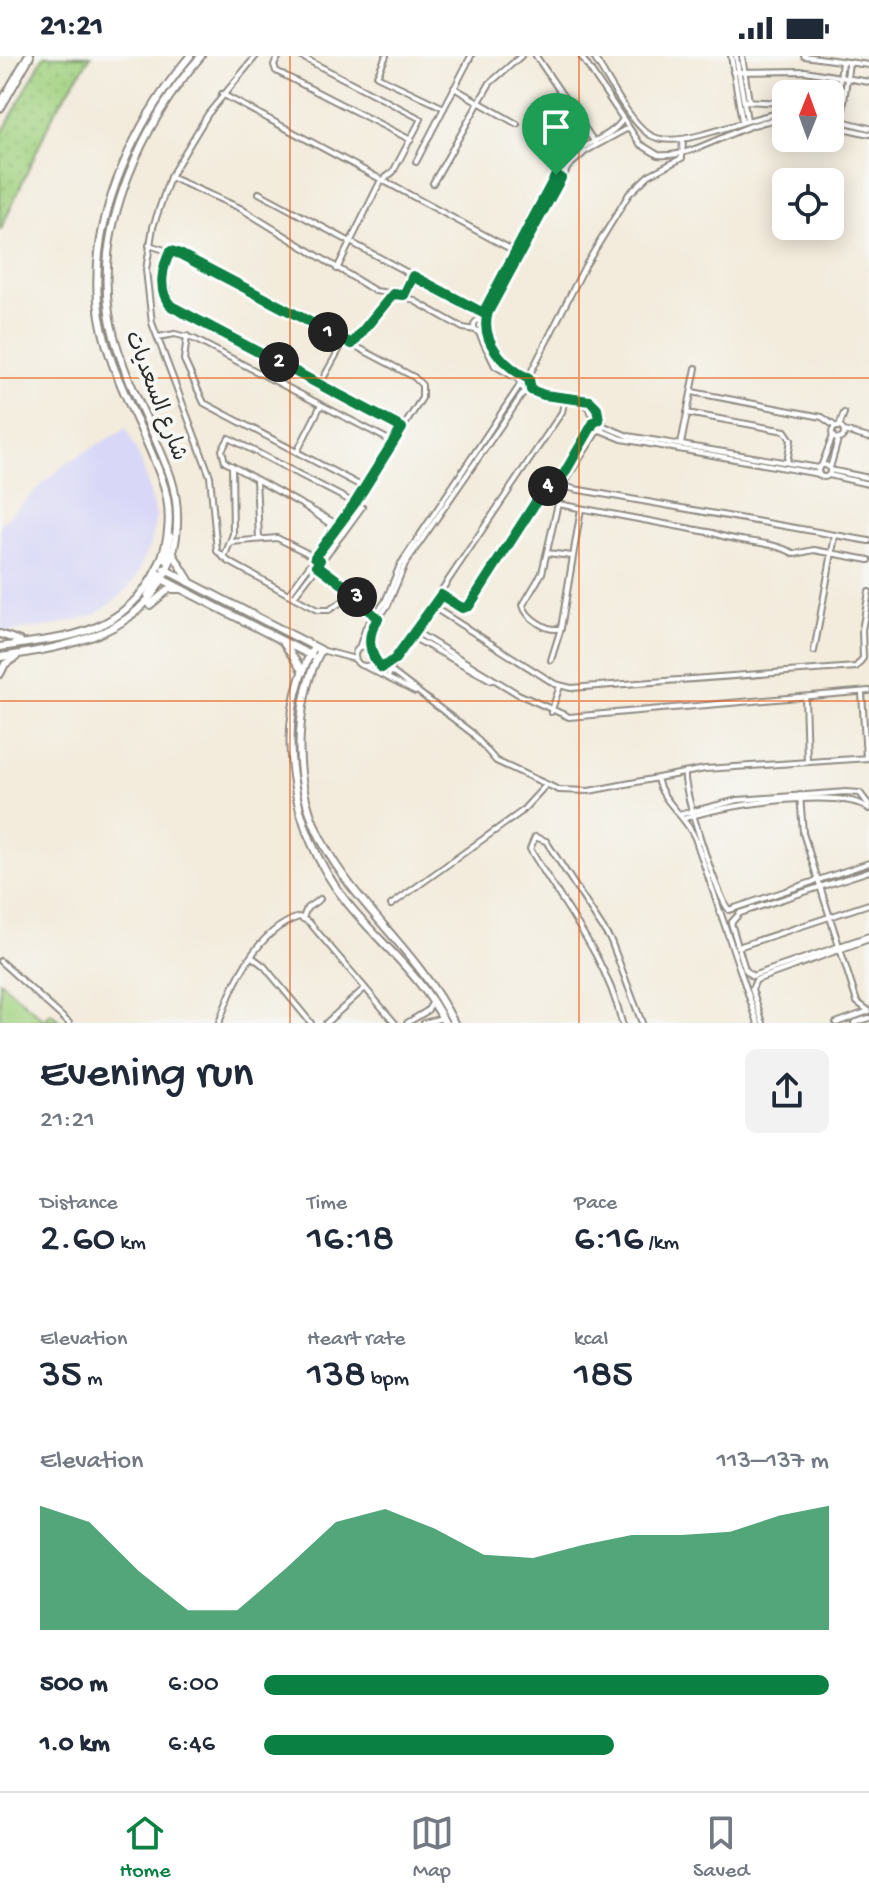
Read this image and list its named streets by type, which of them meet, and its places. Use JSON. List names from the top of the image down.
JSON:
{
  "streets": {
    "street": ["شارع السعديات"]
  },
  "north": "top",
  "page": {
    "status": "21:21",
    "pins": [
      "1",
      "2",
      "4",
      "3"
    ],
    "heading": ["Evening run", "21:21"],
    "stats": [
      ["Distance", "2.60 km"],
      ["Time", "16:18"],
      ["Pace", "6:16 /km"],
      ["Elevation", "35 m"],
      ["Heart rate", "138 bpm"],
      ["kcal", "185"]
    ],
    "chart": ["Elevation", "113–137 m"],
    "list": [
      {
        "name": "500 m",
        "note": "6:00"
      },
      {
        "name": "1.0 km",
        "note": "6:46"
      }
    ],
    "tabs": ["Home", "Map", "Saved"]
  }
}
